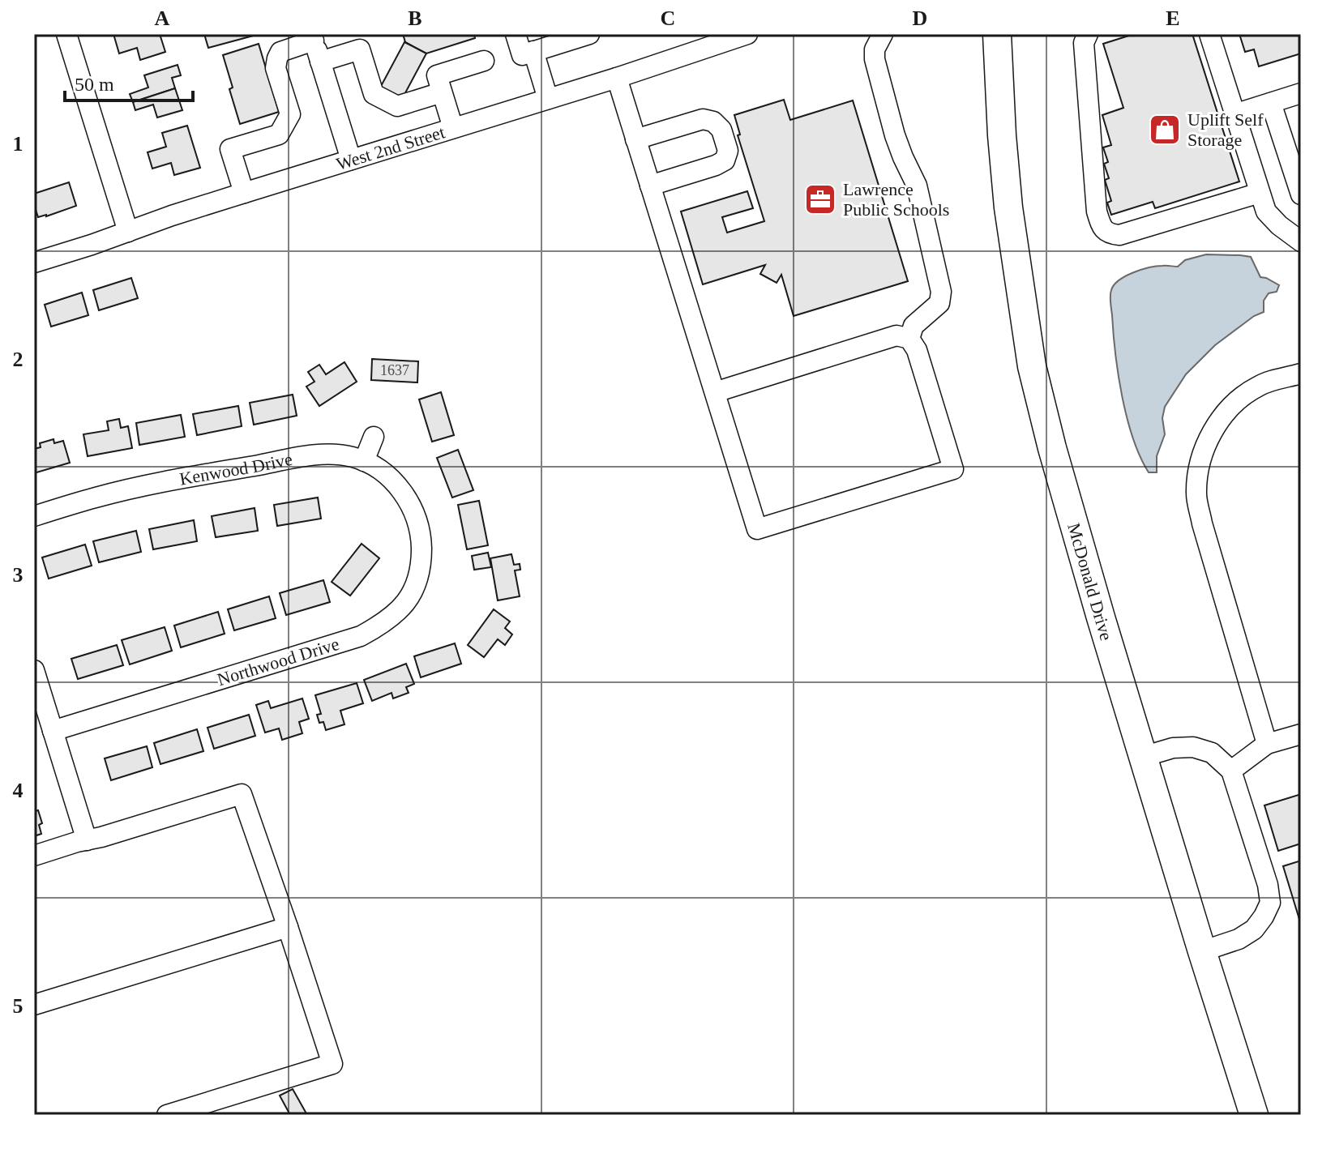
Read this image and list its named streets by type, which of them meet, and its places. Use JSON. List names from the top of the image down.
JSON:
{
  "streets": {
    "highway": ["McDonald Drive"],
    "street": ["West 2nd Street", "Kenwood Drive", "Northwood Drive"]
  },
  "crossings": [
    ["Kenwood Drive", "Northwood Drive"]
  ],
  "places": {
    "shop": ["Uplift Self Storage"],
    "office": ["Lawrence Public Schools"]
  },
  "house_numbers": ["1637"],
  "scale_bar": "50 m",
  "grid": {
    "columns": [
      "A",
      "B",
      "C",
      "D",
      "E"
    ],
    "rows": [
      "1",
      "2",
      "3",
      "4",
      "5"
    ]
  }
}
